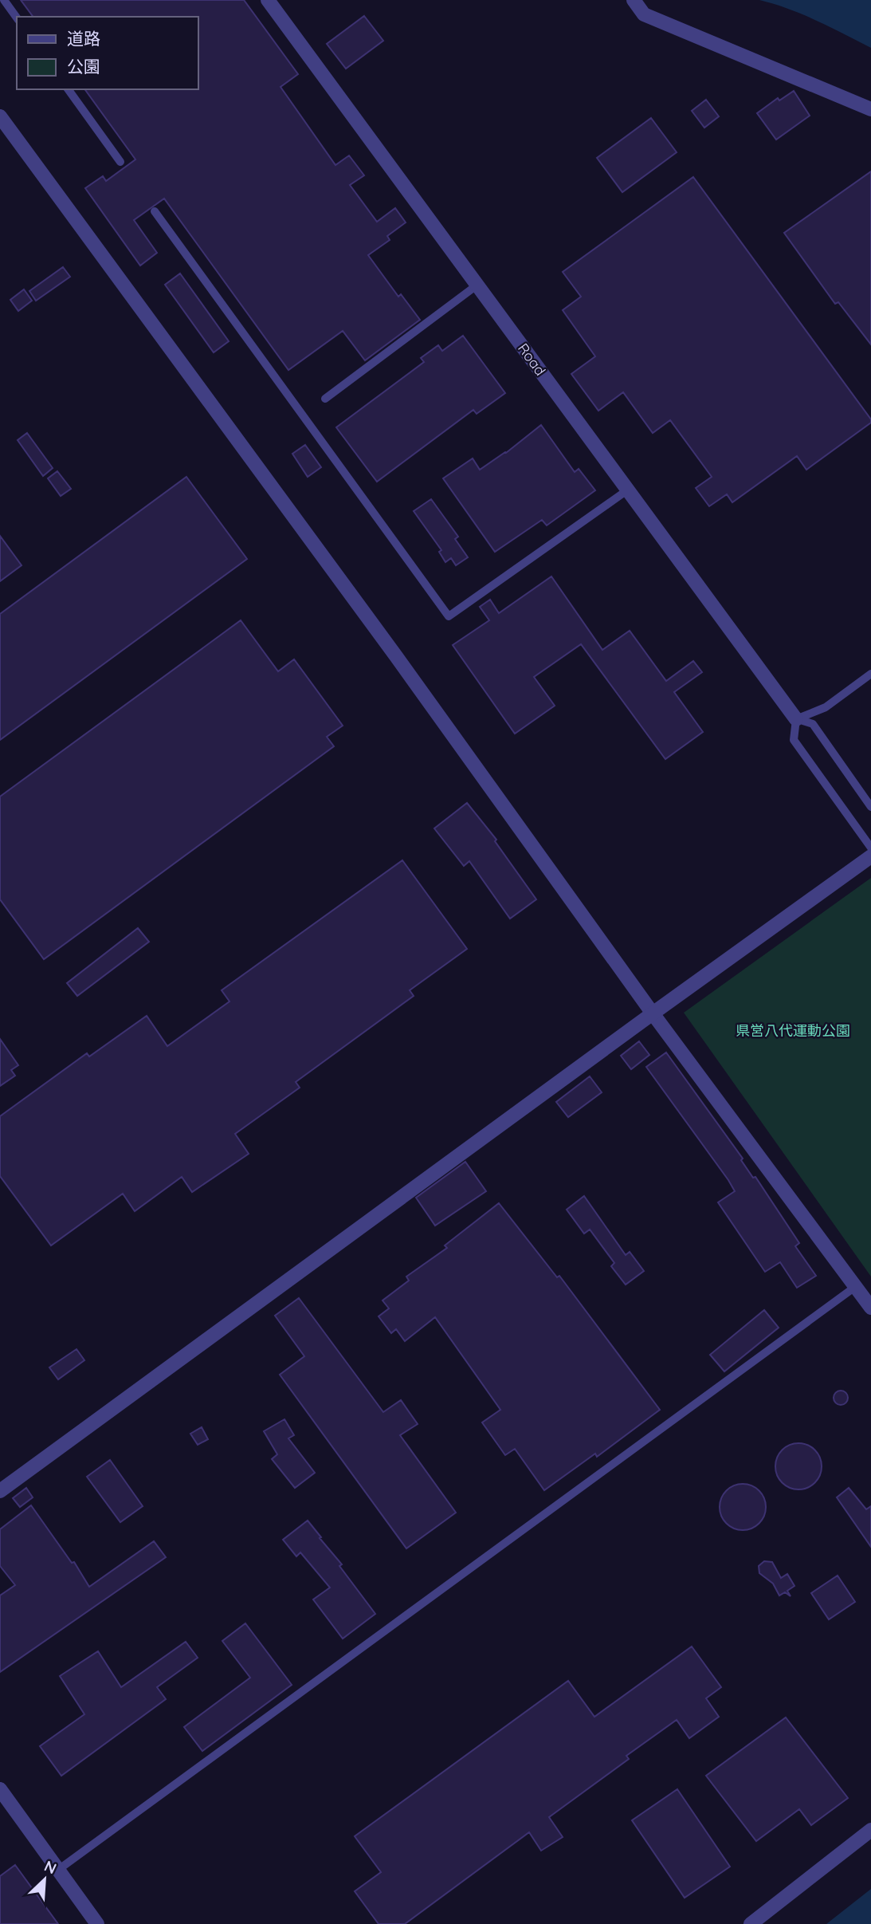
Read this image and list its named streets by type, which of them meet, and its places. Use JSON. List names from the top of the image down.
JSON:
{
  "streets": {
    "street": ["Road"]
  },
  "parks": ["県営八代運動公園"],
  "legend": ["道路", "公園"],
  "north": "top right"
}
